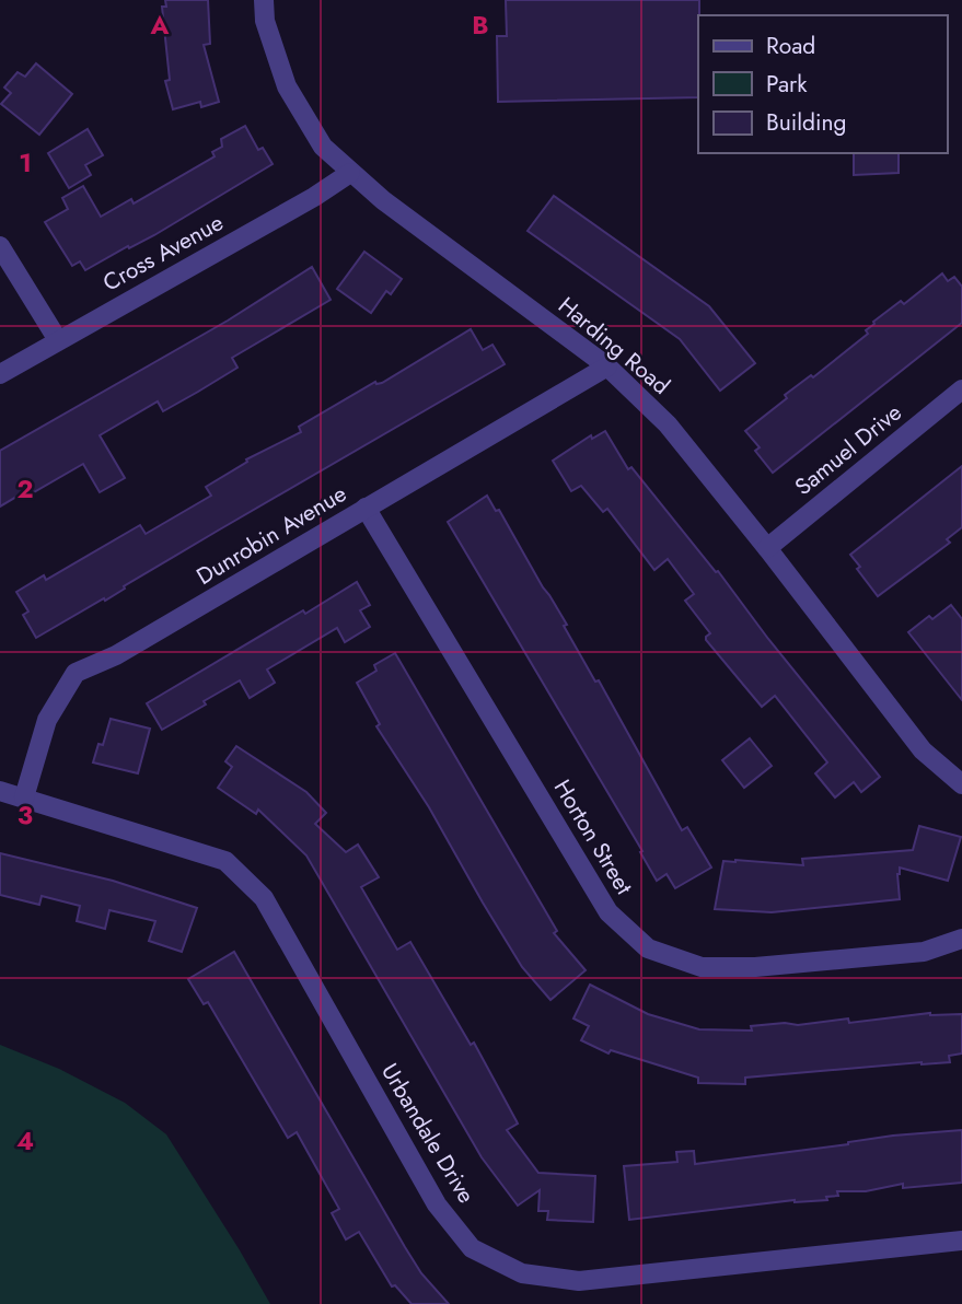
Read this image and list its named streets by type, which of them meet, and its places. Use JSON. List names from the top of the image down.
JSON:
{
  "streets": {
    "street": [
      "Cross Avenue",
      "Harding Road",
      "Samuel Drive",
      "Dunrobin Avenue",
      "Horton Street",
      "Urbandale Drive"
    ]
  },
  "crossings": [
    ["Cross Avenue", "Harding Road"],
    ["Harding Road", "Samuel Drive"],
    ["Harding Road", "Dunrobin Avenue"],
    ["Dunrobin Avenue", "Horton Street"],
    ["Dunrobin Avenue", "Urbandale Drive"]
  ],
  "legend": ["Road", "Park", "Building"],
  "grid": {
    "columns": ["A", "B"],
    "rows": [
      "1",
      "2",
      "3",
      "4"
    ]
  }
}
